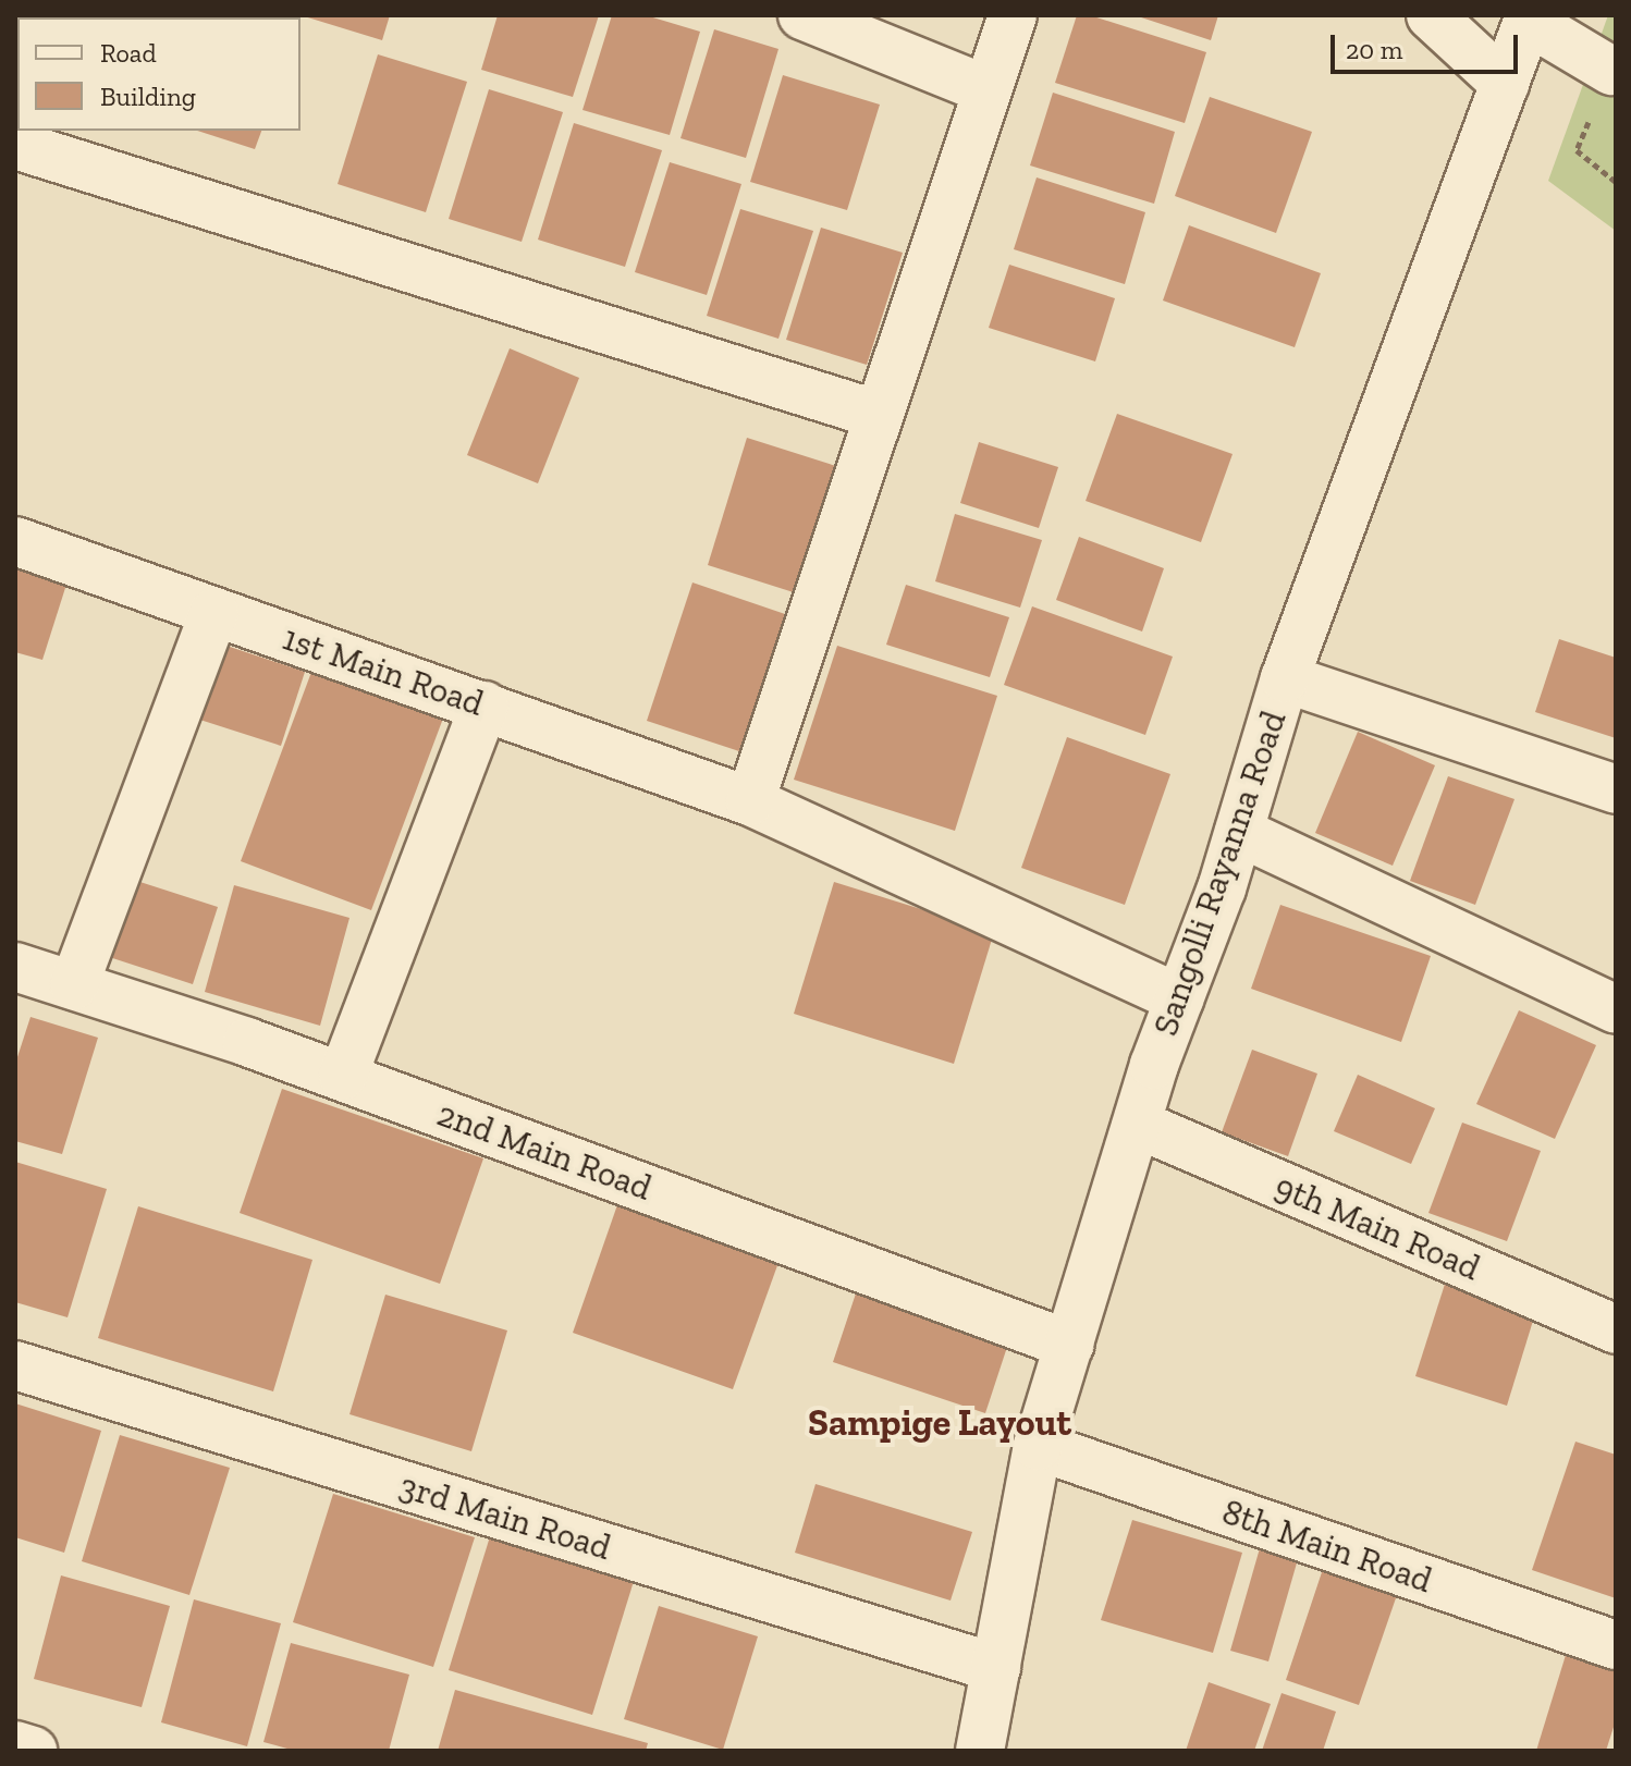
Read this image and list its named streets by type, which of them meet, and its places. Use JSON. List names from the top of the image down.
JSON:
{
  "streets": {
    "street": [
      "1st Main Road",
      "Sangolli Rayanna Road",
      "2nd Main Road",
      "9th Main Road",
      "3rd Main Road",
      "8th Main Road"
    ]
  },
  "crossings": [
    ["1st Main Road", "Sangolli Rayanna Road"],
    ["Sangolli Rayanna Road", "2nd Main Road"],
    ["Sangolli Rayanna Road", "9th Main Road"],
    ["Sangolli Rayanna Road", "3rd Main Road"],
    ["Sangolli Rayanna Road", "8th Main Road"]
  ],
  "districts": ["Sampige Layout"],
  "legend": ["Road", "Building"],
  "scale_bar": "20 m"
}
